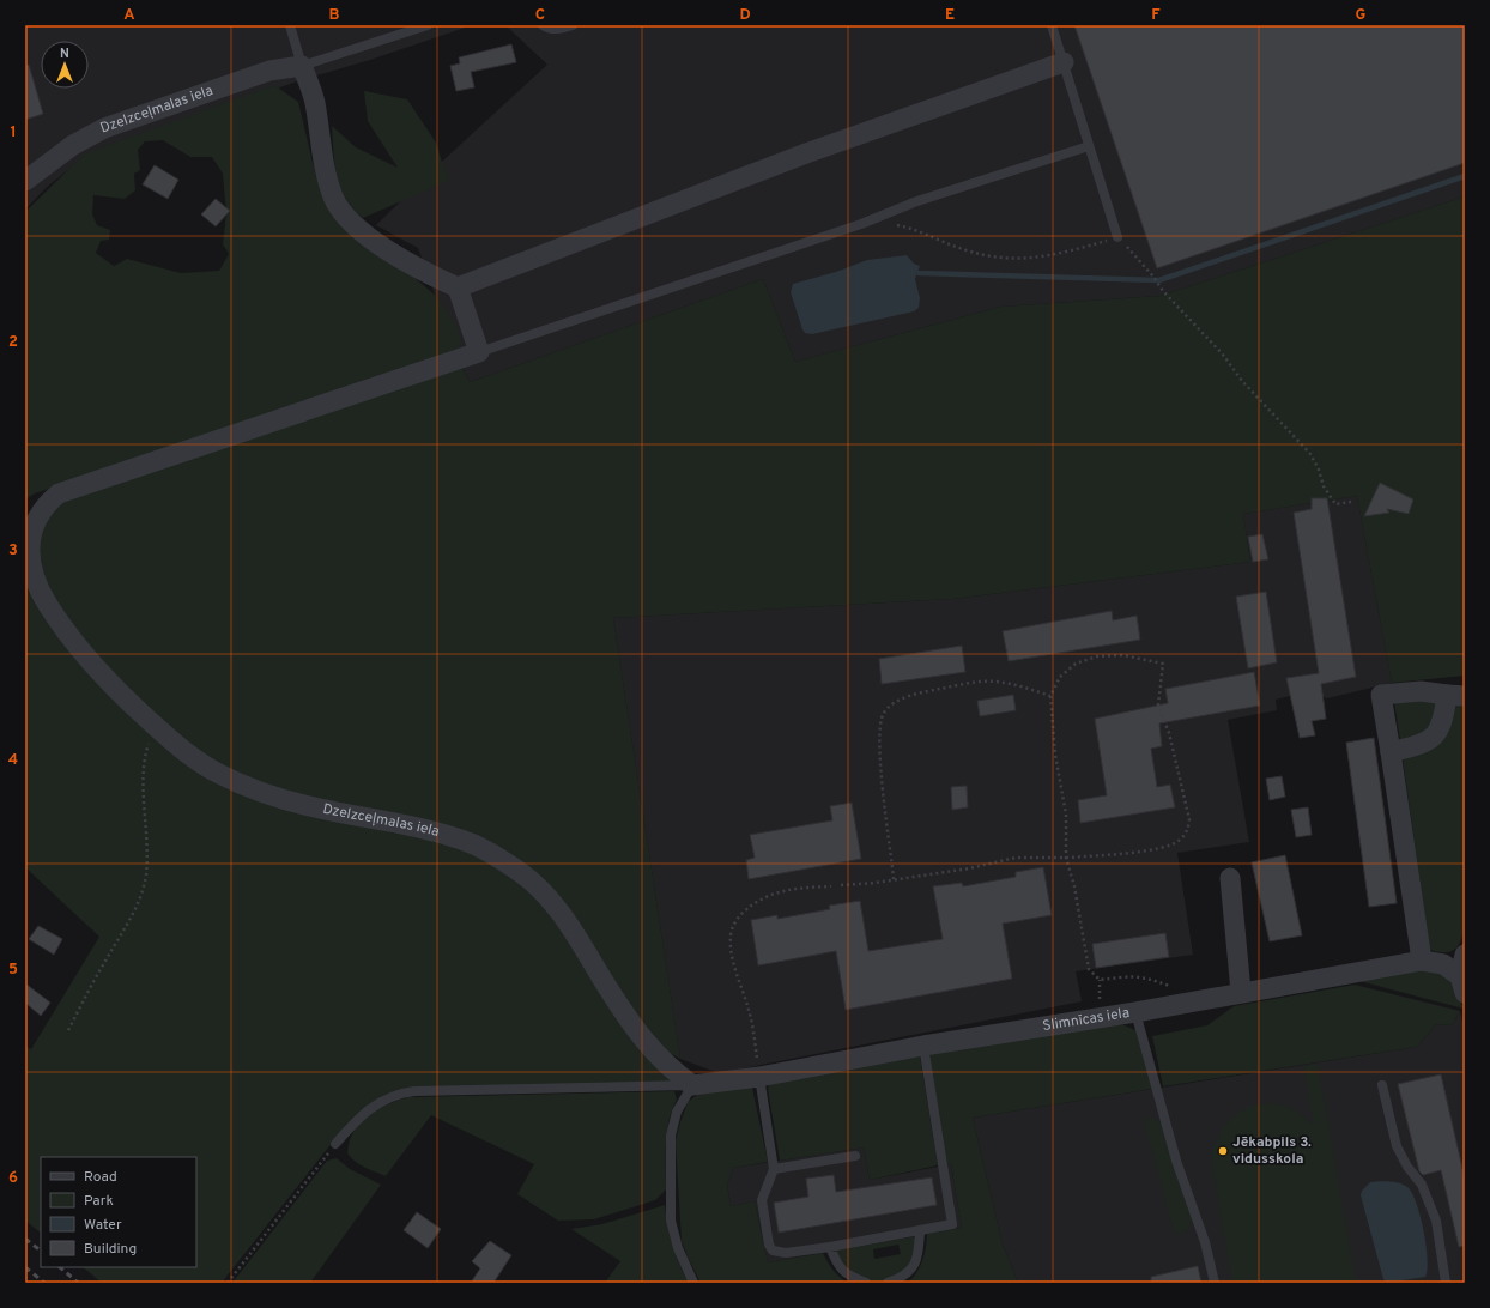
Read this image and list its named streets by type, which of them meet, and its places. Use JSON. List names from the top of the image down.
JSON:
{
  "streets": {
    "street": ["Dzelzceļmalas iela", "Slimnīcas iela"]
  },
  "crossings": [
    ["Dzelzceļmalas iela", "Slimnīcas iela"]
  ],
  "places": ["Jēkabpils 3. vidusskola"],
  "legend": [
    "Road",
    "Park",
    "Water",
    "Building"
  ],
  "north": "top",
  "grid": {
    "columns": [
      "A",
      "B",
      "C",
      "D",
      "E",
      "F",
      "G"
    ],
    "rows": [
      "1",
      "2",
      "3",
      "4",
      "5",
      "6"
    ]
  }
}
